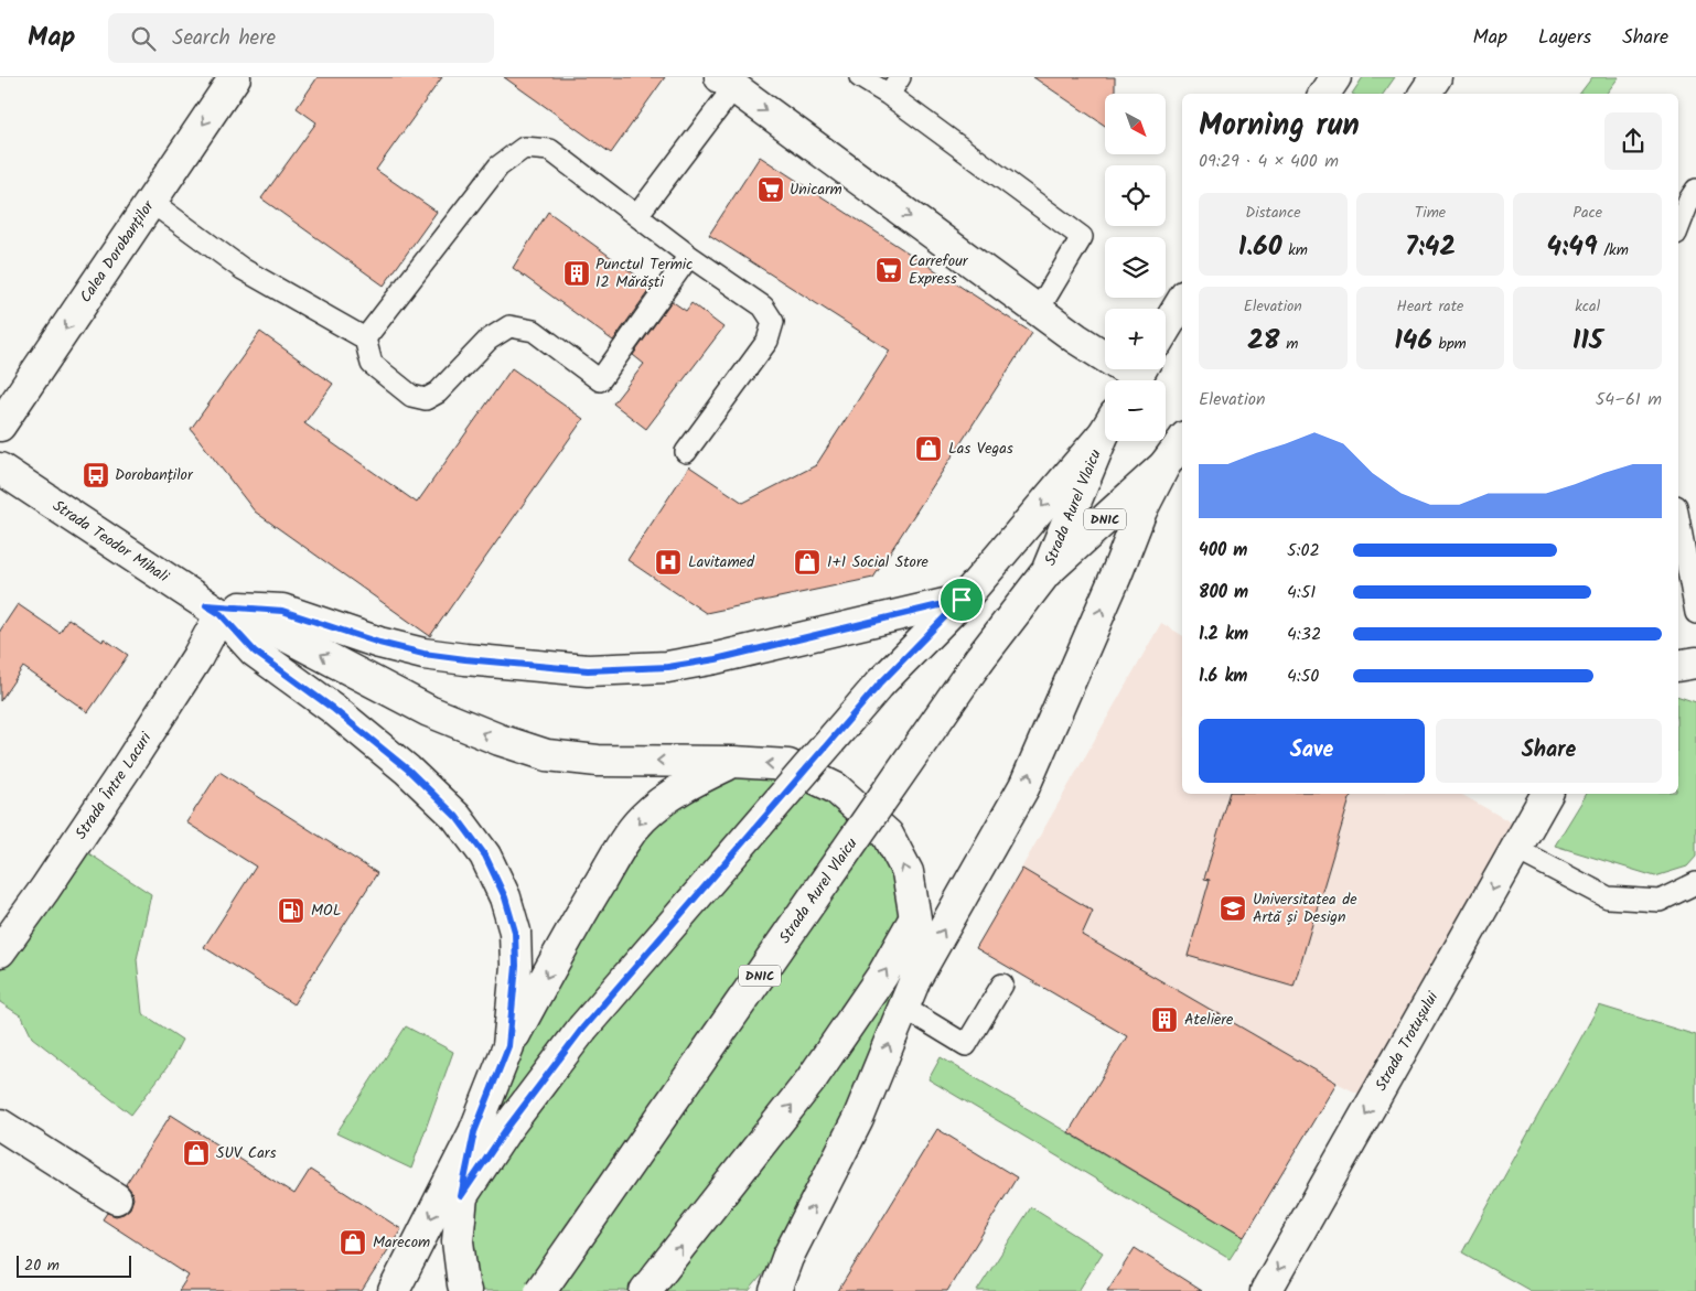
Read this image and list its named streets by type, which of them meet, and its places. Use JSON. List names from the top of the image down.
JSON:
{
  "streets": {
    "main road": [
      "Calea Dorobanților",
      "Strada Aurel Vlaicu",
      "DN1C",
      "Strada Teodor Mihali",
      "Strada Între Lacuri",
      "Strada Trotușului"
    ]
  },
  "crossings": [
    ["Strada Teodor Mihali", "Strada Între Lacuri"]
  ],
  "one_way": ["Calea Dorobanților", "Strada Trotușului"],
  "places": {
    "supermarket": ["Unicarm", "Carrefour Express"],
    "building": ["Punctul Termic 12 Mărăști", "Ateliere"],
    "shop": [
      "Las Vegas",
      "1+1 Social Store",
      "SUV Cars",
      "Marecom"
    ],
    "bus stop": ["Dorobanților"],
    "hospital": ["Lavitamed"],
    "school or university": ["Universitatea de Artă și Design"],
    "fuel station": ["MOL"]
  },
  "scale_bar": "20 m",
  "north": "bottom right",
  "page": {
    "header": "Map",
    "search": "Search here",
    "nav": ["Map", "Layers", "Share"],
    "map_buttons": ["+", "−"],
    "heading": ["Morning run", "09:29 · 4 × 400 m"],
    "stats": [
      ["Distance", "1.60 km"],
      ["Time", "7:42"],
      ["Pace", "4:49 /km"],
      ["Elevation", "28 m"],
      ["Heart rate", "146 bpm"],
      ["kcal", "115"]
    ],
    "chart": ["Elevation", "54–61 m"],
    "list": [
      {
        "name": "400 m",
        "note": "5:02"
      },
      {
        "name": "800 m",
        "note": "4:51"
      },
      {
        "name": "1.2 km",
        "note": "4:32"
      },
      {
        "name": "1.6 km",
        "note": "4:50"
      }
    ],
    "buttons": ["Save", "Share"],
    "scale": "20 m"
  }
}
